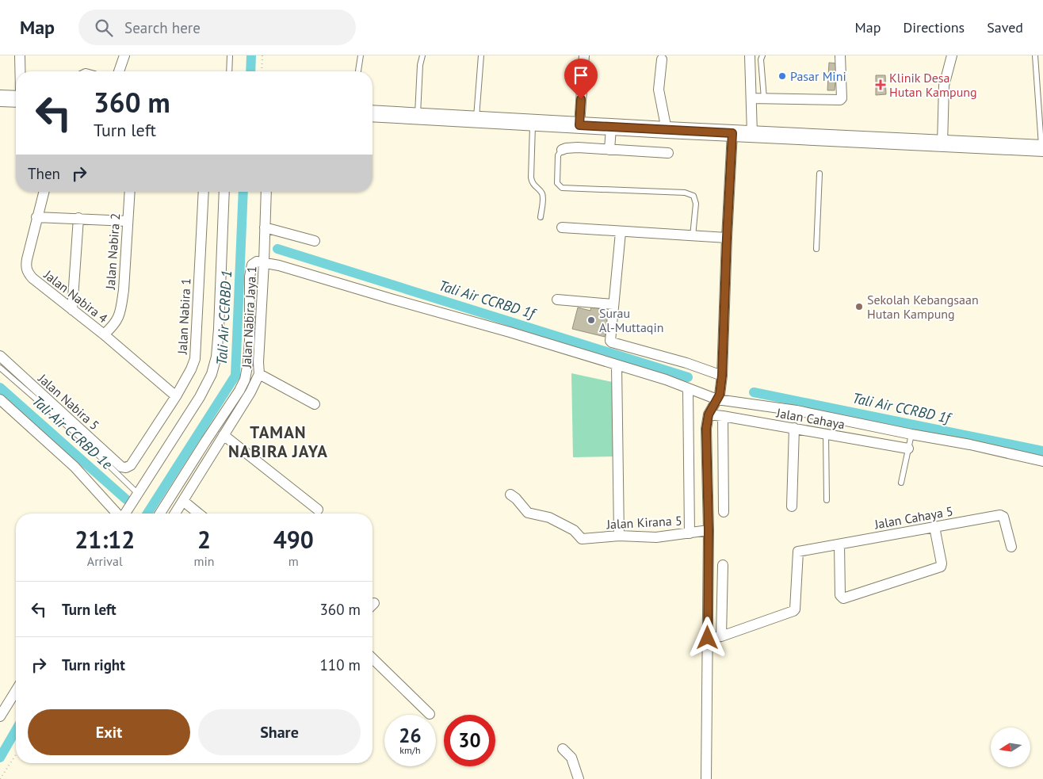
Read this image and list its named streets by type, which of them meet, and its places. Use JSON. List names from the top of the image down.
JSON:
{
  "streets": {
    "street": [
      "Jalan Nabira 2",
      "Jalan Nabira 4",
      "Jalan Nabira 1",
      "Jalan Nabira Jaya 1",
      "Jalan Nabira 5",
      "Jalan Cahaya",
      "Jalan Cahaya 5",
      "Jalan Kirana 5"
    ]
  },
  "crossings": [
    ["Jalan Nabira 2", "Jalan Nabira 4"],
    ["Jalan Nabira 4", "Jalan Nabira 1"],
    ["Jalan Nabira 1", "Jalan Nabira 5"]
  ],
  "districts": ["TAMAN NABIRA JAYA"],
  "water": ["Tali Air CCRBD 1f", "Tali Air CCRBD 1", "Tali Air CCRBD 1e"],
  "places": {
    "other": ["Pasar Mini", "Sekolah Kebangsaan Hutan Kampung", "Surau Al-Muttaqin"],
    "health": ["Klinik Desa Hutan Kampung"]
  },
  "north": "left",
  "page": {
    "header": "Map",
    "search": "Search here",
    "nav": ["Map", "Directions", "Saved"],
    "turn": ["360 m", "Turn left"],
    "then": "Then",
    "eta": [
      "21:12",
      "Arrival",
      "2",
      "min",
      "490",
      "m"
    ],
    "list": [
      {
        "name": "Turn left",
        "value": "360 m"
      },
      {
        "name": "Turn right",
        "value": "110 m"
      }
    ],
    "buttons": ["Exit", "Share"],
    "speed": "26 km/h",
    "limit": "30"
  }
}
